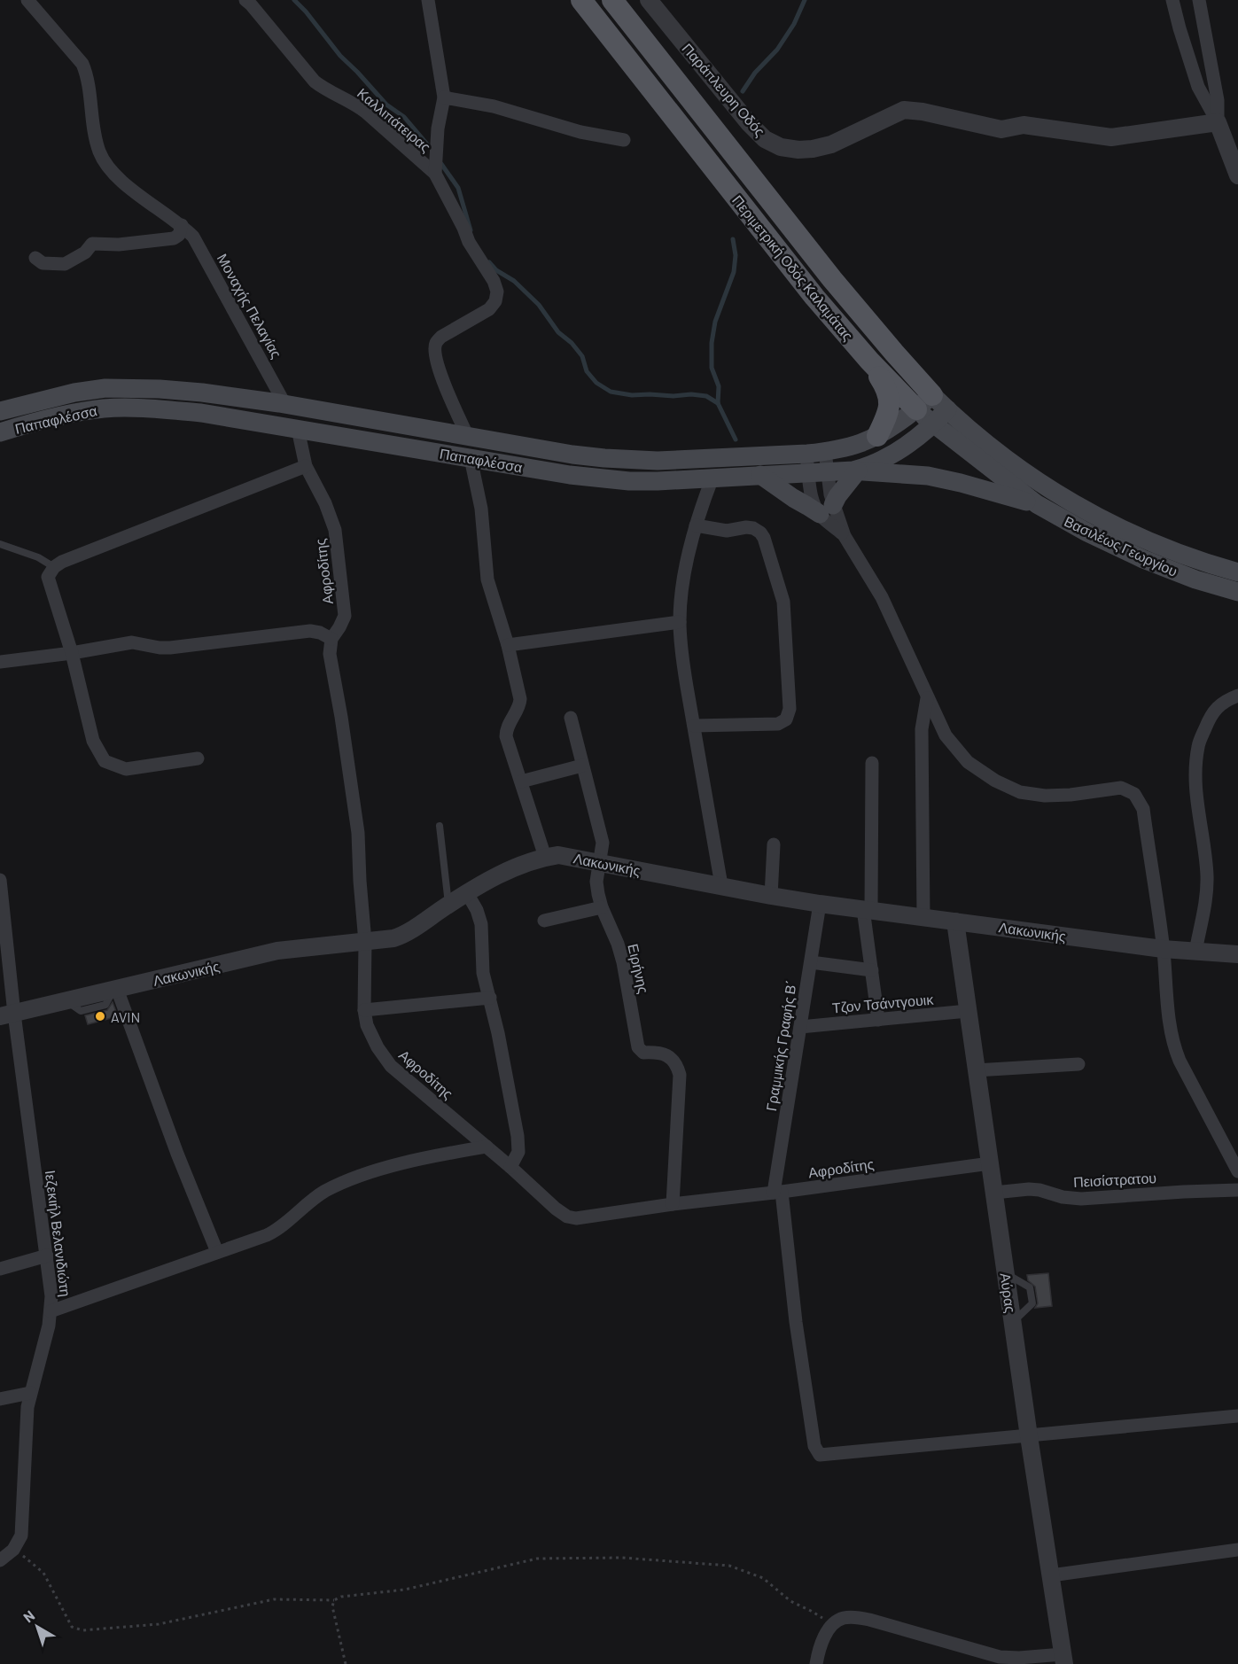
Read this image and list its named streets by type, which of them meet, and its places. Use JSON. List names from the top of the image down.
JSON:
{
  "streets": {
    "main road": ["Περιμετρική Οδός Καλαμάτας", "Παπαφλέσσα", "Βασιλέως Γεωργίου"],
    "street": [
      "Παράπλευρη Οδός",
      "Καλλιπάτειρας",
      "Μοναχής Πελαγίας",
      "Αφροδίτης",
      "Λακωνικής",
      "Ειρήνης",
      "Τζον Τσάντγουικ",
      "Γραμμικής Γραφής Β΄",
      "Πεισίστρατου",
      "Ιεζεκιήλ Βελανιδιώτη",
      "Αύρας"
    ]
  },
  "crossings": [
    ["Περιμετρική Οδός Καλαμάτας", "Παπαφλέσσα"],
    ["Περιμετρική Οδός Καλαμάτας", "Βασιλέως Γεωργίου"],
    ["Μοναχής Πελαγίας", "Παπαφλέσσα"],
    ["Παπαφλέσσα", "Βασιλέως Γεωργίου"],
    ["Παπαφλέσσα", "Αφροδίτης"],
    ["Αφροδίτης", "Λακωνικής"],
    ["Αφροδίτης", "Ειρήνης"],
    ["Αφροδίτης", "Γραμμικής Γραφής Β΄"],
    ["Αφροδίτης", "Αύρας"],
    ["Λακωνικής", "Ειρήνης"],
    ["Λακωνικής", "Γραμμικής Γραφής Β΄"],
    ["Λακωνικής", "Ιεζεκιήλ Βελανιδιώτη"],
    ["Λακωνικής", "Αύρας"],
    ["Τζον Τσάντγουικ", "Γραμμικής Γραφής Β΄"],
    ["Τζον Τσάντγουικ", "Αύρας"],
    ["Γραμμικής Γραφής Β΄", "Αύρας"],
    ["Πεισίστρατου", "Αύρας"]
  ],
  "places": ["AVIN"],
  "north": "top left"
}
